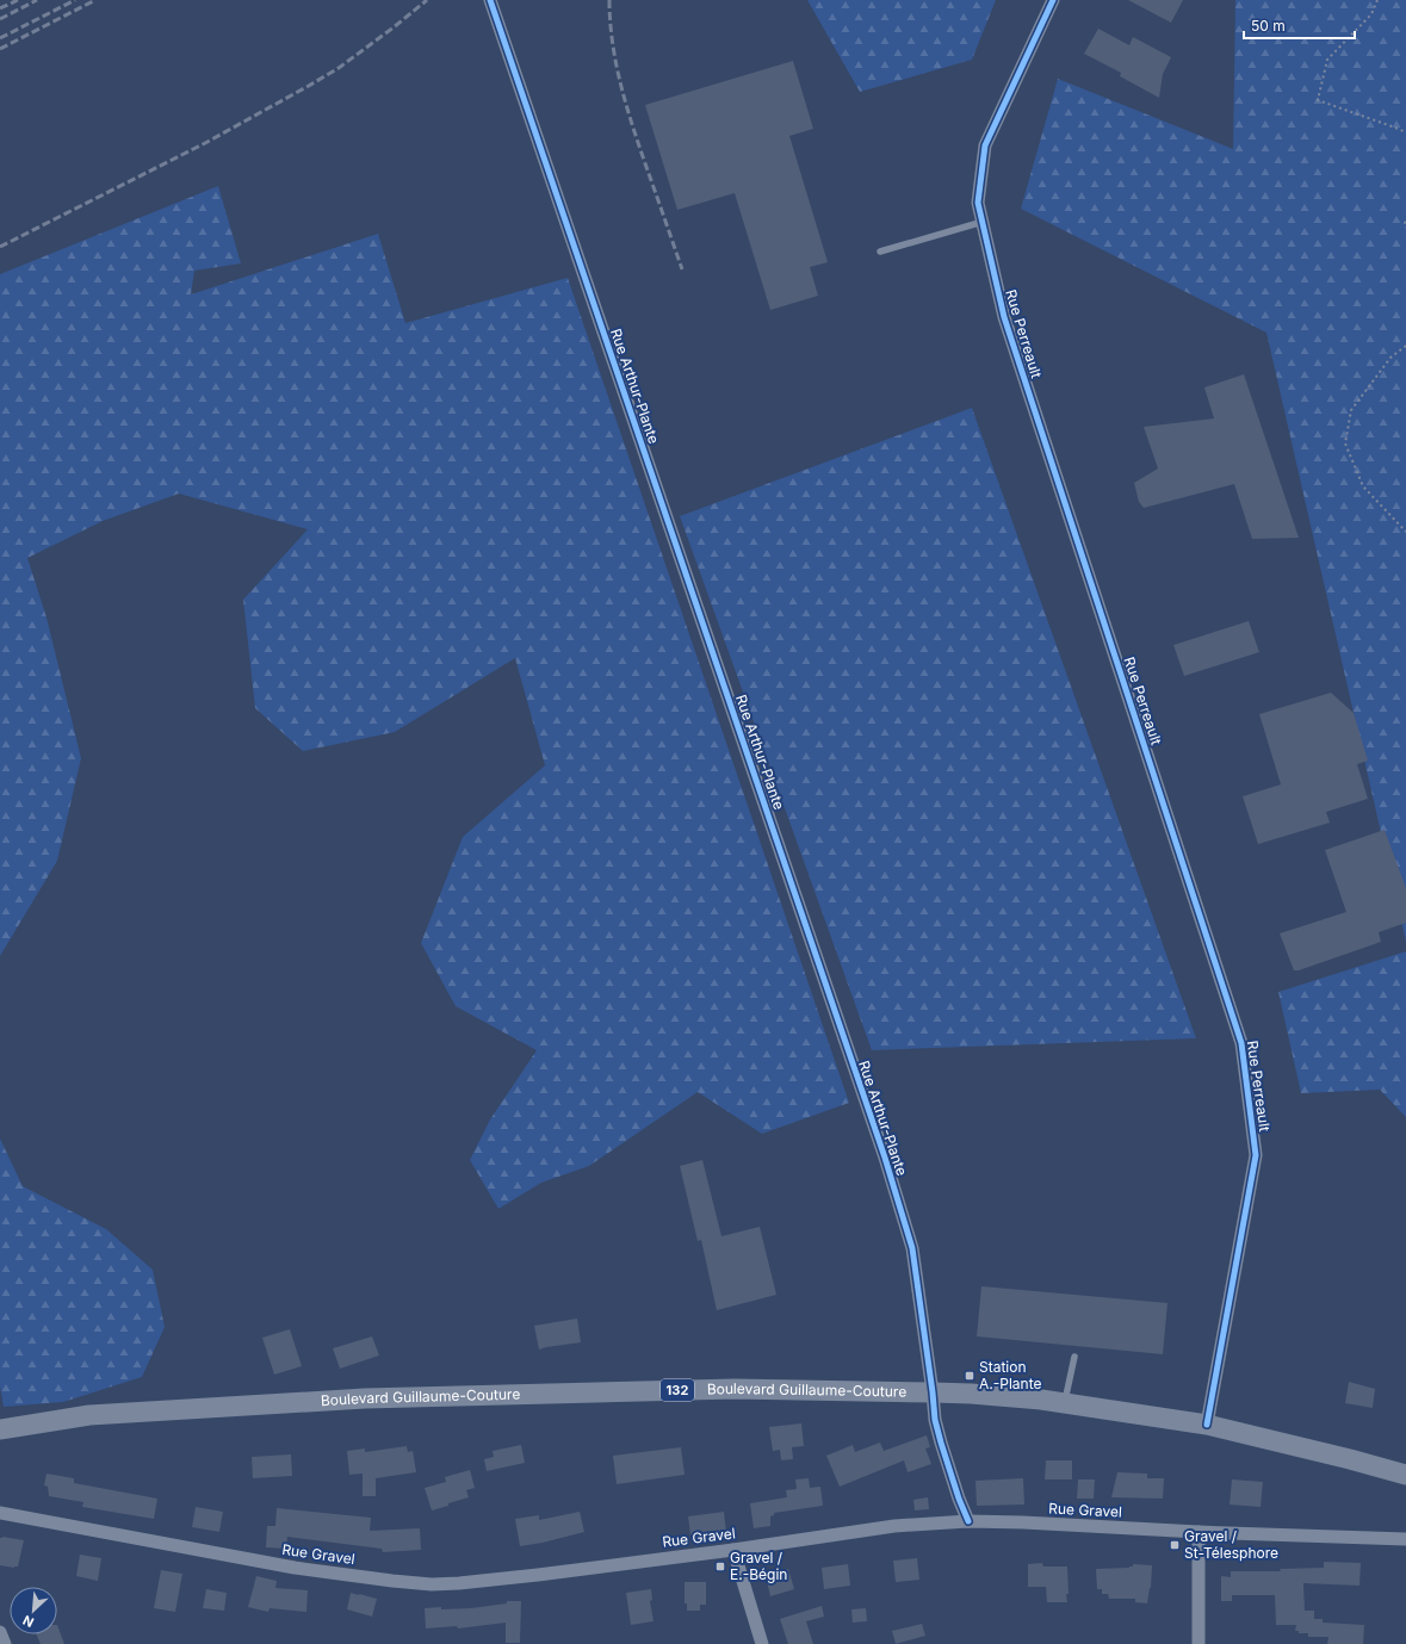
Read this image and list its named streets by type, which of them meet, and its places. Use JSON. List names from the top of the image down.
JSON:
{
  "streets": {
    "main road": ["132", "Boulevard Guillaume-Couture"],
    "street": ["Rue Perreault", "Rue Arthur-Plante", "Rue Gravel"]
  },
  "crossings": [
    ["Rue Perreault", "Boulevard Guillaume-Couture"],
    ["Rue Arthur-Plante", "Boulevard Guillaume-Couture"],
    ["Rue Arthur-Plante", "Rue Gravel"]
  ],
  "places": {
    "transit": ["Station A.-Plante", "Gravel / St-Télesphore", "Gravel / E.-Bégin"]
  },
  "scale_bar": "50 m",
  "north": "bottom left"
}
